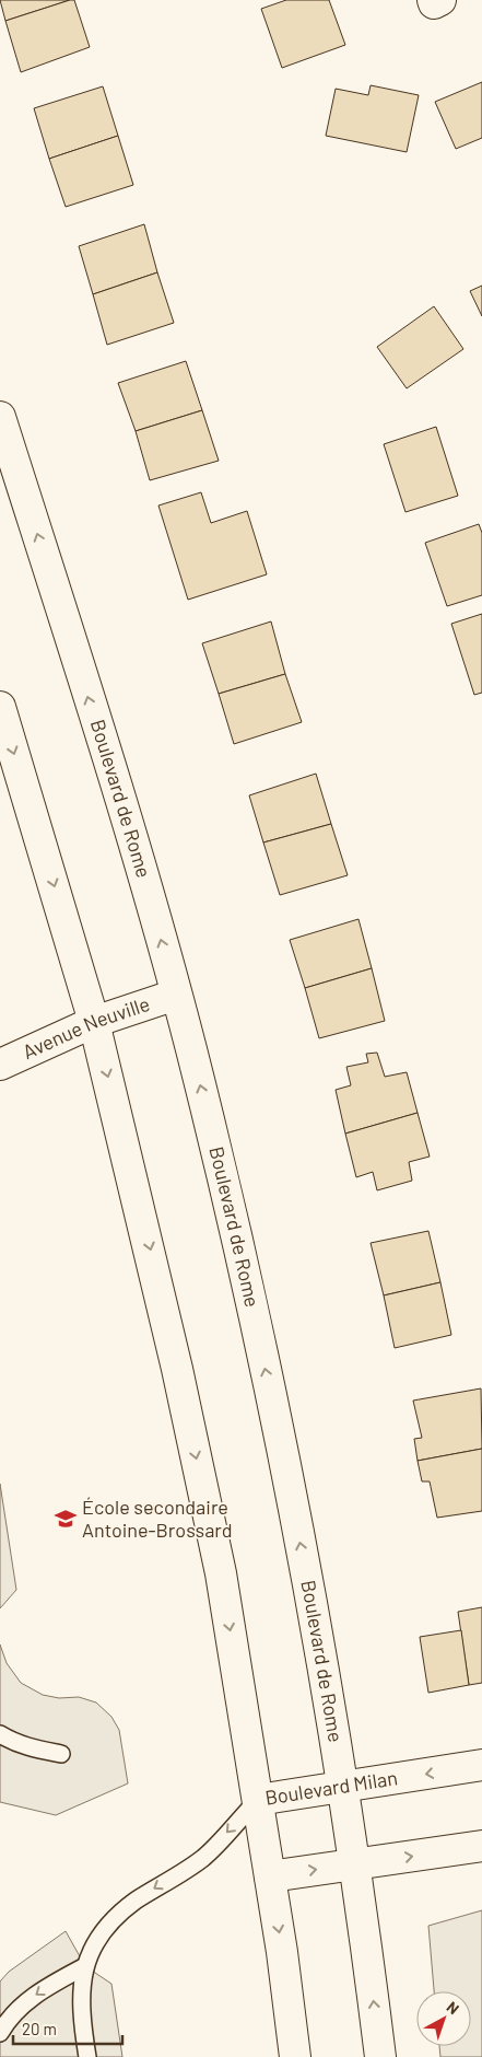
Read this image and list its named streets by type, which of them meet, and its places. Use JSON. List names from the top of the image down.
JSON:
{
  "streets": {
    "main road": ["Boulevard de Rome", "Avenue Neuville", "Boulevard Milan"]
  },
  "crossings": [
    ["Boulevard de Rome", "Avenue Neuville"],
    ["Boulevard de Rome", "Boulevard Milan"]
  ],
  "places": {
    "school or university": ["École secondaire Antoine-Brossard"]
  },
  "scale_bar": "20 m",
  "north": "top right"
}
